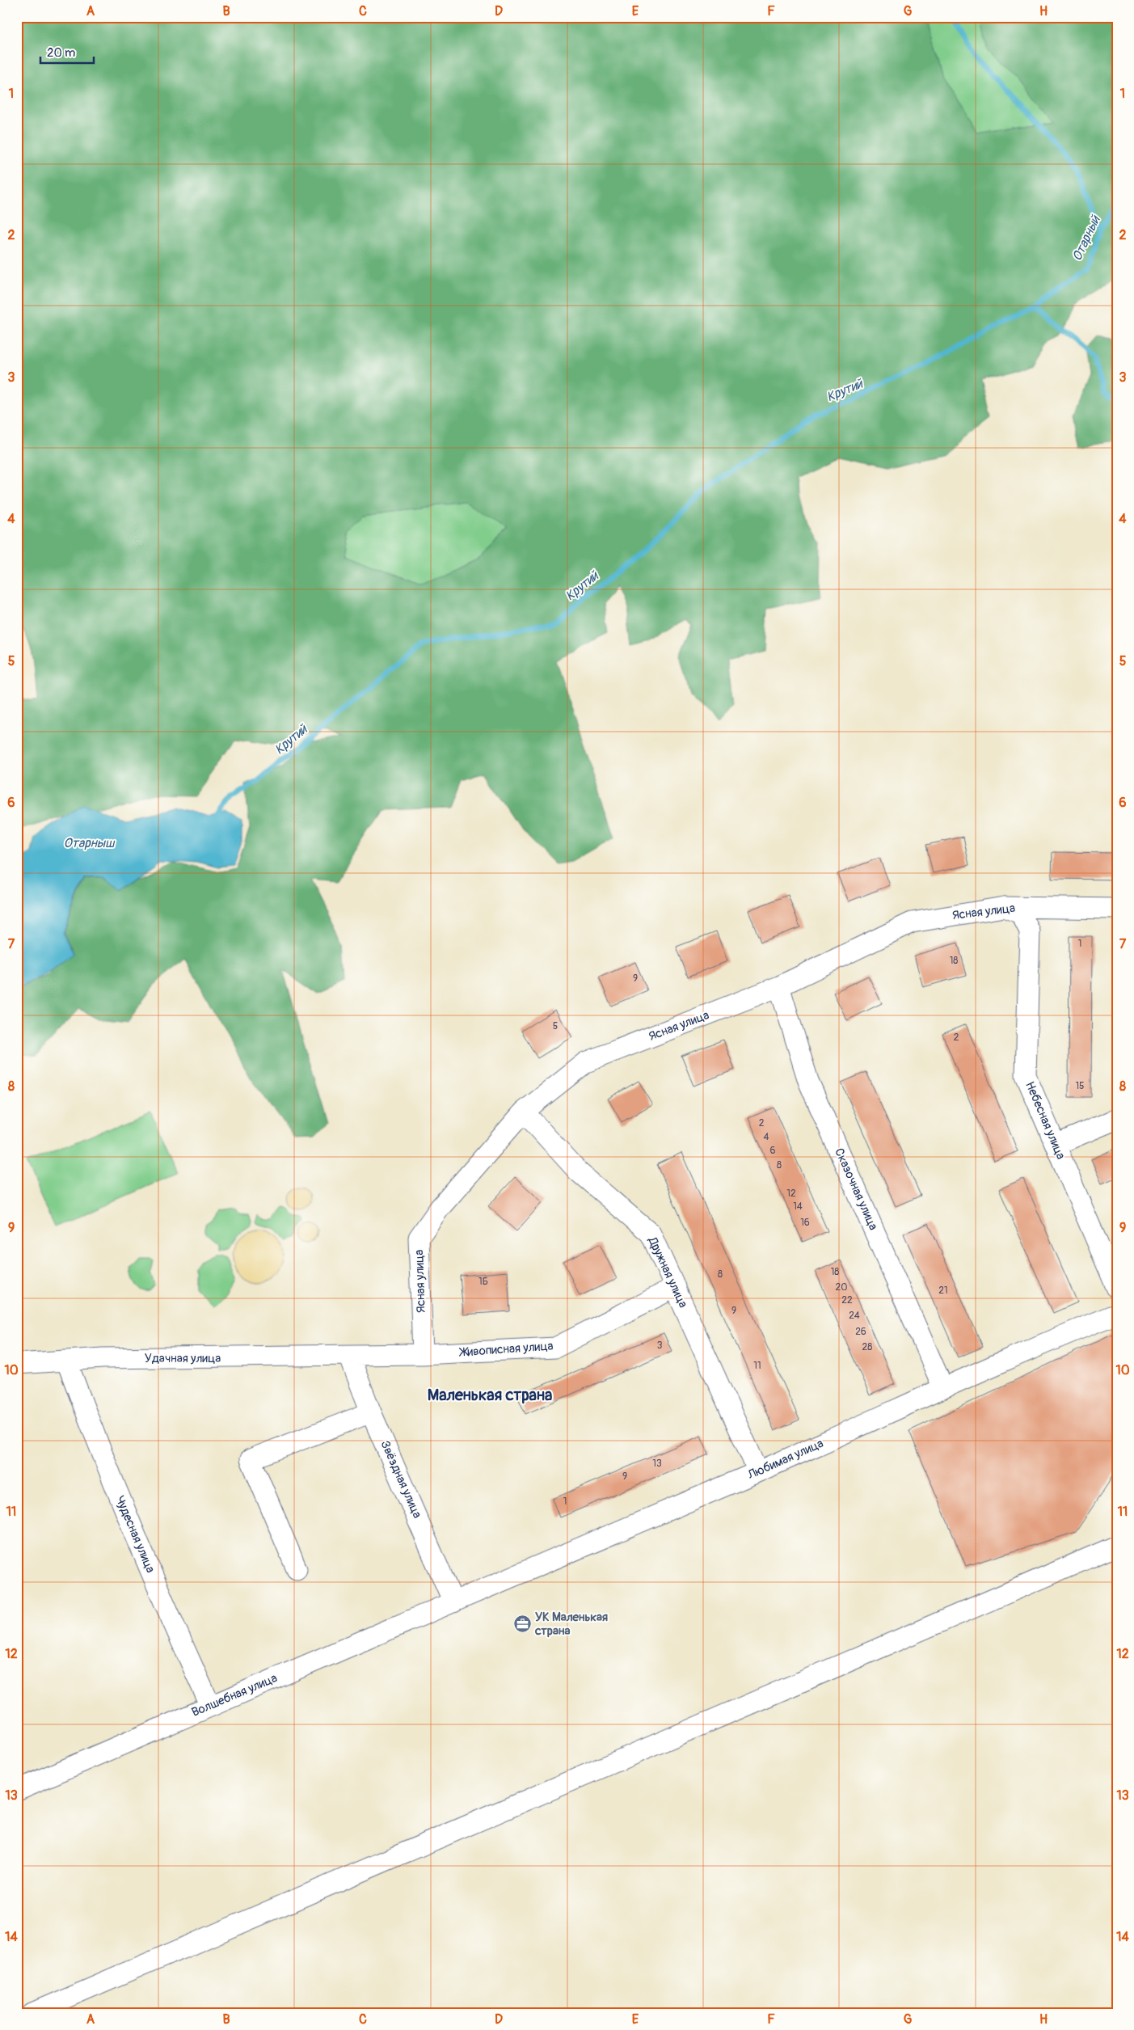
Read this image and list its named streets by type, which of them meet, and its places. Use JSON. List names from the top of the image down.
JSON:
{
  "streets": {
    "street": [
      "Ясная улица",
      "Небесная улица",
      "Сказочная улица",
      "Дружная улица",
      "Живописная улица",
      "Удачная улица",
      "Любимая улица",
      "Звёздная улица",
      "Чудесная улица",
      "Волшебная улица"
    ]
  },
  "crossings": [
    ["Ясная улица", "Небесная улица"],
    ["Ясная улица", "Сказочная улица"],
    ["Ясная улица", "Дружная улица"],
    ["Ясная улица", "Живописная улица"],
    ["Сказочная улица", "Любимая улица"],
    ["Дружная улица", "Живописная улица"],
    ["Дружная улица", "Любимая улица"],
    ["Живописная улица", "Удачная улица"],
    ["Живописная улица", "Звёздная улица"],
    ["Удачная улица", "Звёздная улица"],
    ["Удачная улица", "Чудесная улица"],
    ["Любимая улица", "Звёздная улица"],
    ["Любимая улица", "Волшебная улица"],
    ["Звёздная улица", "Волшебная улица"],
    ["Чудесная улица", "Волшебная улица"]
  ],
  "districts": ["Маленькая страна"],
  "water": ["Отарный", "Крутий", "Отарныш"],
  "places": {
    "office": ["УК Маленькая страна"]
  },
  "house_numbers": [
    "1",
    "18",
    "9",
    "5",
    "2",
    "15",
    "2",
    "4",
    "6",
    "8",
    "12",
    "14",
    "16",
    "18",
    "8",
    "1Б",
    "20",
    "21",
    "22",
    "9",
    "24",
    "26",
    "3",
    "28",
    "11",
    "13",
    "9",
    "1"
  ],
  "scale_bar": "20 m",
  "grid": {
    "columns": [
      "A",
      "B",
      "C",
      "D",
      "E",
      "F",
      "G",
      "H"
    ],
    "rows": [
      "1",
      "2",
      "3",
      "4",
      "5",
      "6",
      "7",
      "8",
      "9",
      "10",
      "11",
      "12",
      "13",
      "14"
    ]
  }
}
